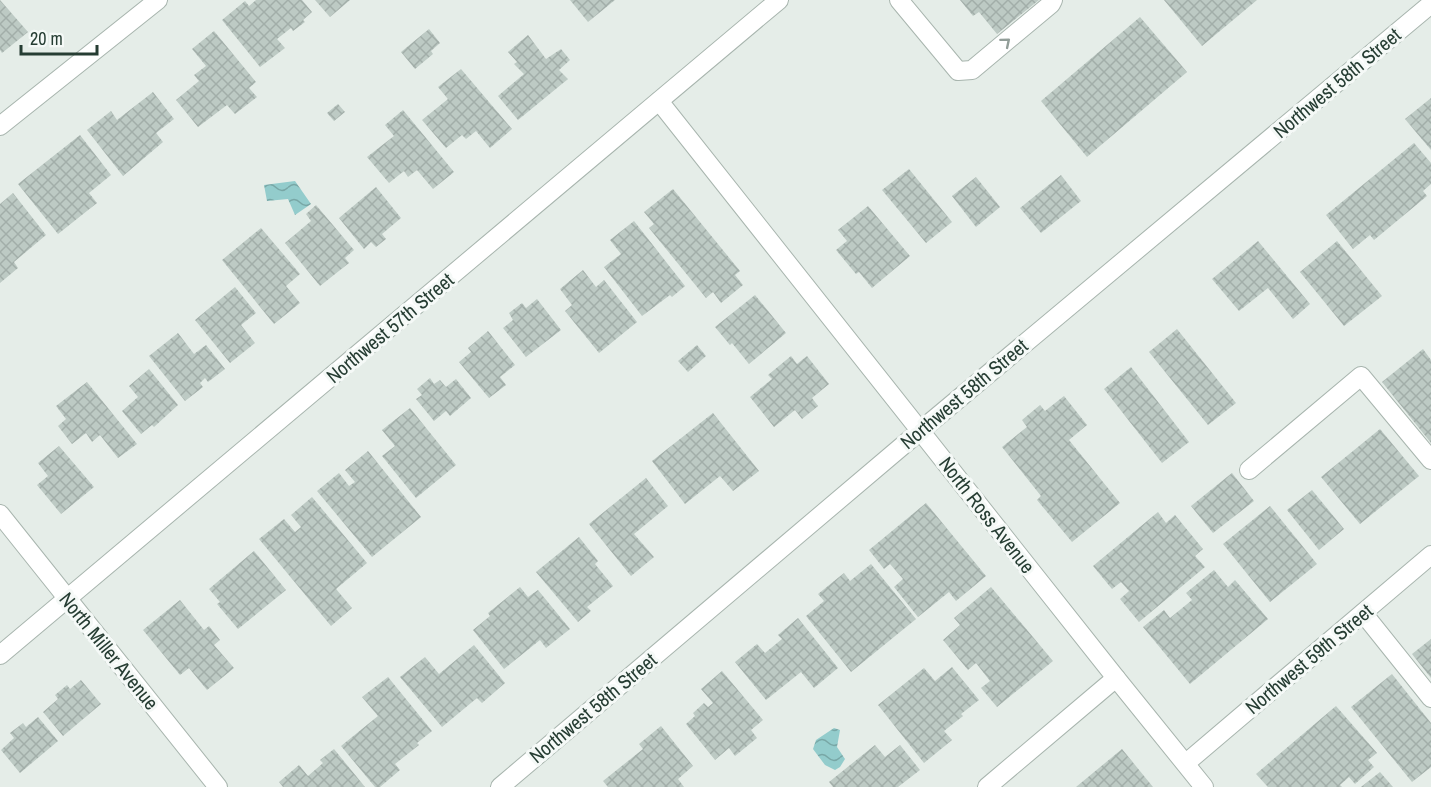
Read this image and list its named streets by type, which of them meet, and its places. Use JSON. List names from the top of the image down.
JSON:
{
  "streets": {
    "street": [
      "Northwest 58th Street",
      "Northwest 57th Street",
      "North Ross Avenue",
      "North Miller Avenue",
      "Northwest 59th Street"
    ]
  },
  "crossings": [
    ["Northwest 58th Street", "North Ross Avenue"],
    ["Northwest 57th Street", "North Ross Avenue"],
    ["Northwest 57th Street", "North Miller Avenue"],
    ["North Ross Avenue", "Northwest 59th Street"]
  ],
  "scale_bar": "20 m"
}
